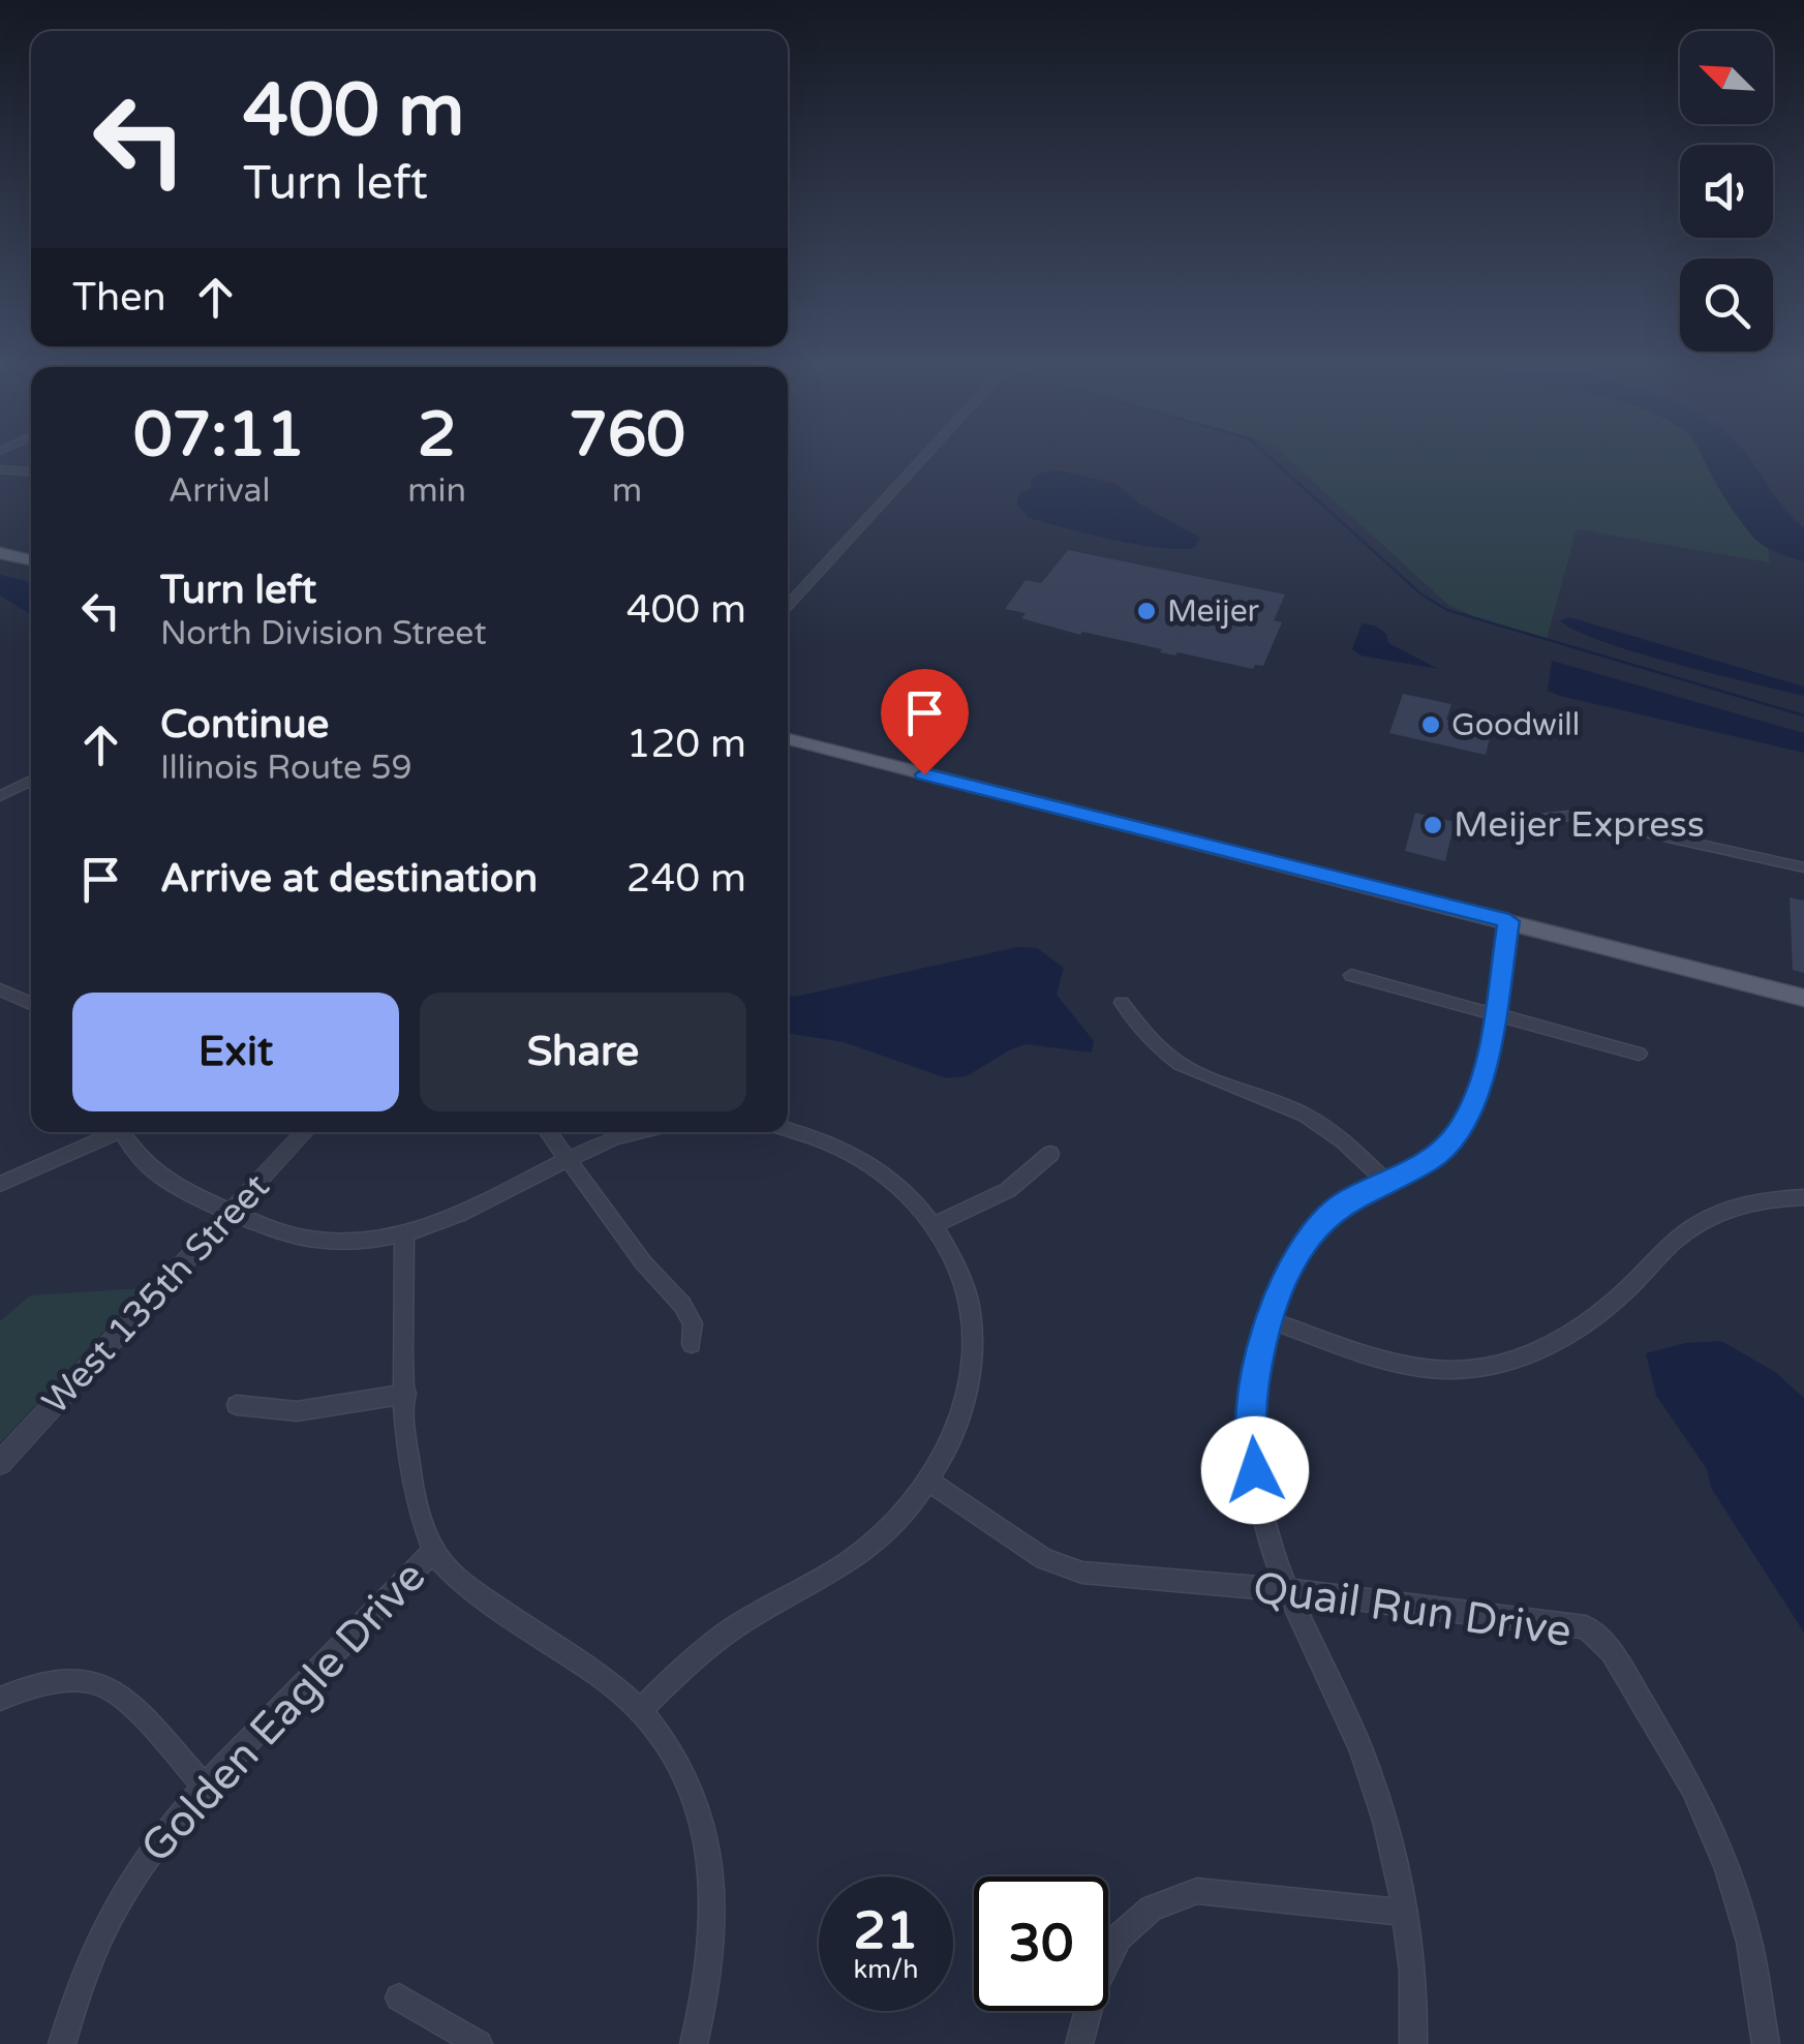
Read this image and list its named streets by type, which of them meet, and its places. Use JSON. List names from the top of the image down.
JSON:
{
  "streets": {
    "street": ["West 135th Street", "Quail Run Drive", "Golden Eagle Drive"]
  },
  "places": ["Meijer", "Goodwill", "Meijer Express"],
  "north": "top left",
  "page": {
    "turn": ["400 m", "Turn left"],
    "then": "Then",
    "eta": [
      "07:11",
      "Arrival",
      "2",
      "min",
      "760",
      "m"
    ],
    "list": [
      {
        "name": "Turn left",
        "note": "North Division Street",
        "value": "400 m"
      },
      {
        "name": "Continue",
        "note": "Illinois Route 59",
        "value": "120 m"
      },
      {
        "name": "Arrive at destination",
        "value": "240 m"
      }
    ],
    "buttons": ["Exit", "Share"],
    "speed": "21 km/h",
    "limit": "30"
  }
}
